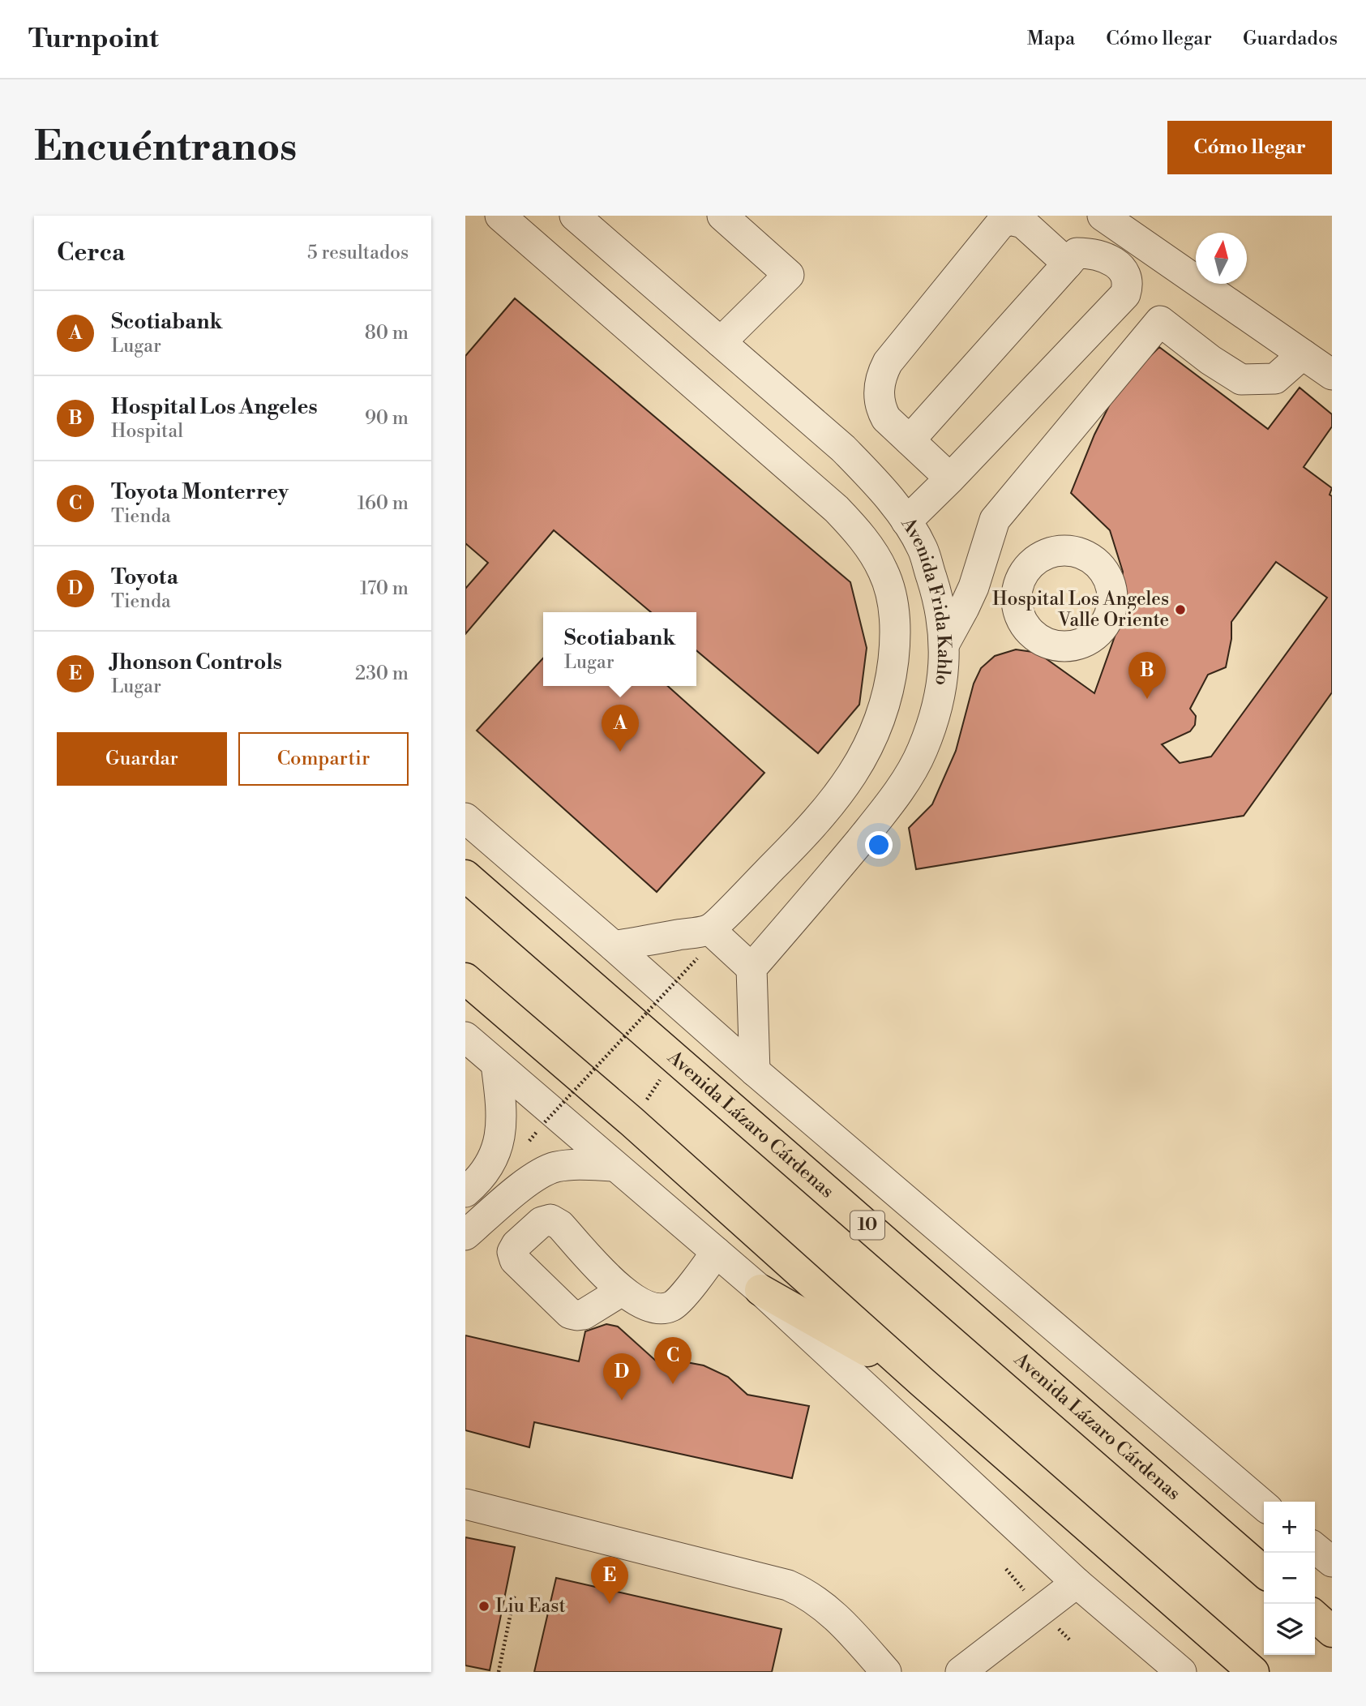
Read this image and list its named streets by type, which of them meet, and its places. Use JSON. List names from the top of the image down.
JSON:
{
  "streets": {
    "highway": ["Avenida Lázaro Cárdenas", "10"],
    "street": ["Avenida Frida Kahlo"]
  },
  "places": ["Hospital Los Angeles Valle Oriente", "Liu East"],
  "north": "top",
  "page": {
    "header": "Turnpoint",
    "nav": ["Mapa", "Cómo llegar", "Guardados"],
    "buttons": [
      "Cómo llegar",
      ["Guardar", "Compartir"]
    ],
    "title": "Encuéntranos",
    "heading": ["Cerca", "5 resultados"],
    "list": [
      {
        "mark": "A",
        "name": "Scotiabank",
        "note": "Lugar",
        "value": "80 m"
      },
      {
        "mark": "B",
        "name": "Hospital Los Angeles",
        "note": "Hospital",
        "value": "90 m"
      },
      {
        "mark": "C",
        "name": "Toyota Monterrey",
        "note": "Tienda",
        "value": "160 m"
      },
      {
        "mark": "D",
        "name": "Toyota",
        "note": "Tienda",
        "value": "170 m"
      },
      {
        "mark": "E",
        "name": "Jhonson Controls",
        "note": "Lugar",
        "value": "230 m"
      }
    ],
    "popup": ["Scotiabank", "Lugar"],
    "pins": [
      "B",
      "A",
      "C",
      "D",
      "E"
    ],
    "map_buttons": ["+", "−"]
  }
}
